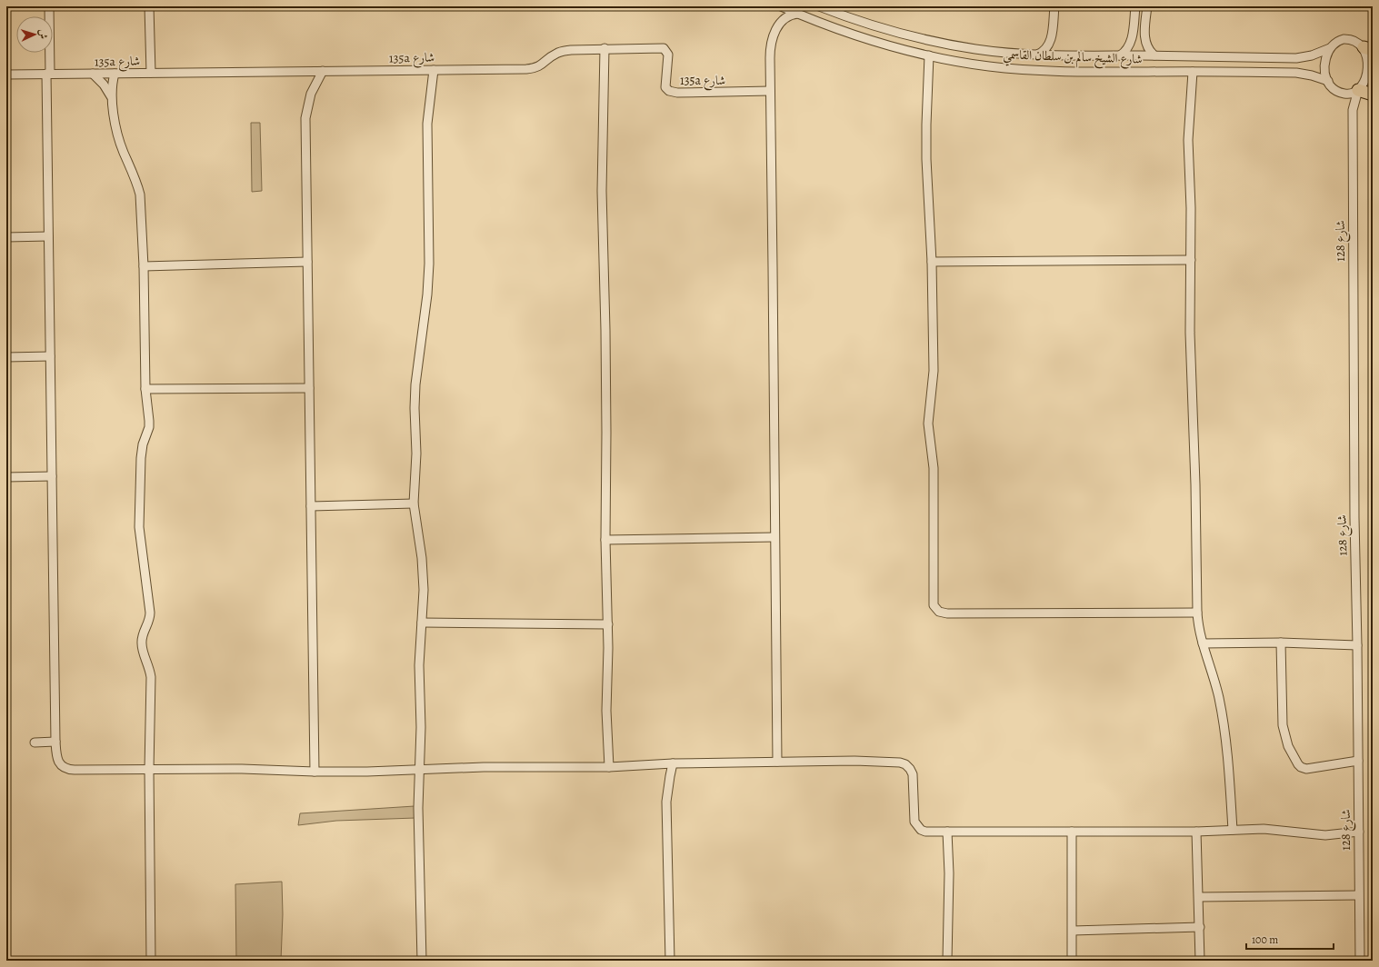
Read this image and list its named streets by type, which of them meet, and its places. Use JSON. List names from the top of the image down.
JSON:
{
  "streets": {
    "street": ["شارع الشيخ سالم بن سلطان القاسمي", "135a شارع", "شارع 128"]
  },
  "crossings": [
    ["شارع الشيخ سالم بن سلطان القاسمي", "شارع 128"]
  ],
  "scale_bar": "100 m",
  "north": "right"
}
